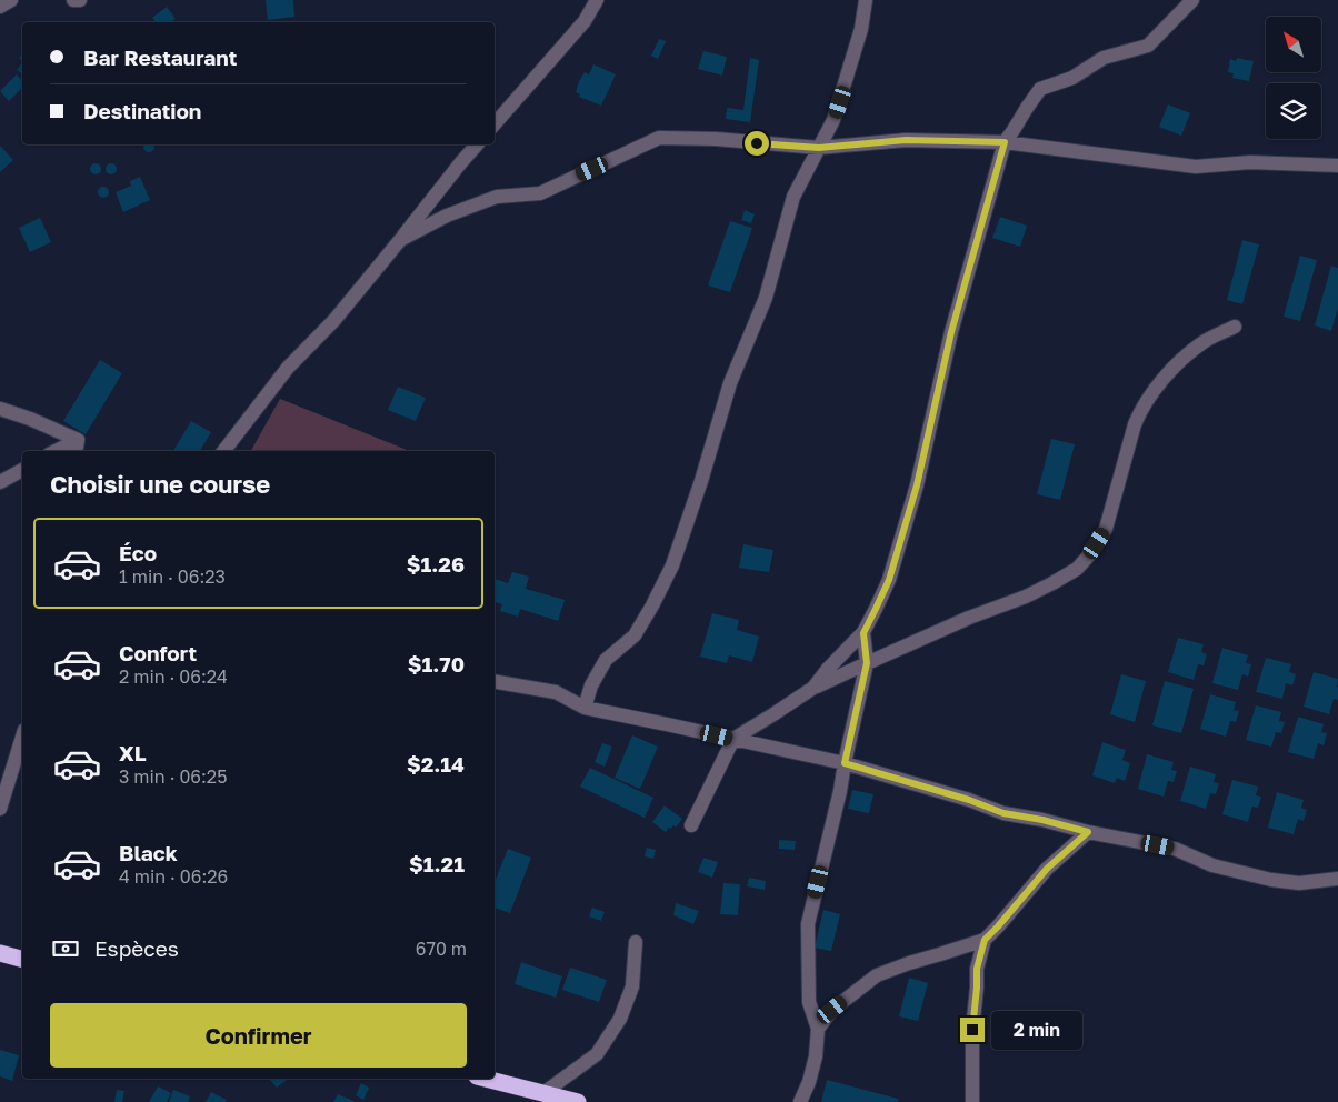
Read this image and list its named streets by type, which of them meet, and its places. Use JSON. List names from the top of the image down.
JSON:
{
  "north": "top left",
  "page": {
    "banner": ["Bar Restaurant", "Destination"],
    "heading": "Choisir une course",
    "list": [
      {
        "name": "Éco",
        "note": "1 min · 06:23",
        "value": "$1.26"
      },
      {
        "name": "Confort",
        "note": "2 min · 06:24",
        "value": "$1.70"
      },
      {
        "name": "XL",
        "note": "3 min · 06:25",
        "value": "$2.14"
      },
      {
        "name": "Black",
        "note": "4 min · 06:26",
        "value": "$1.21"
      }
    ],
    "pay": ["Espèces", "670 m"],
    "buttons": "Confirmer",
    "bubble": "2 min"
  }
}
